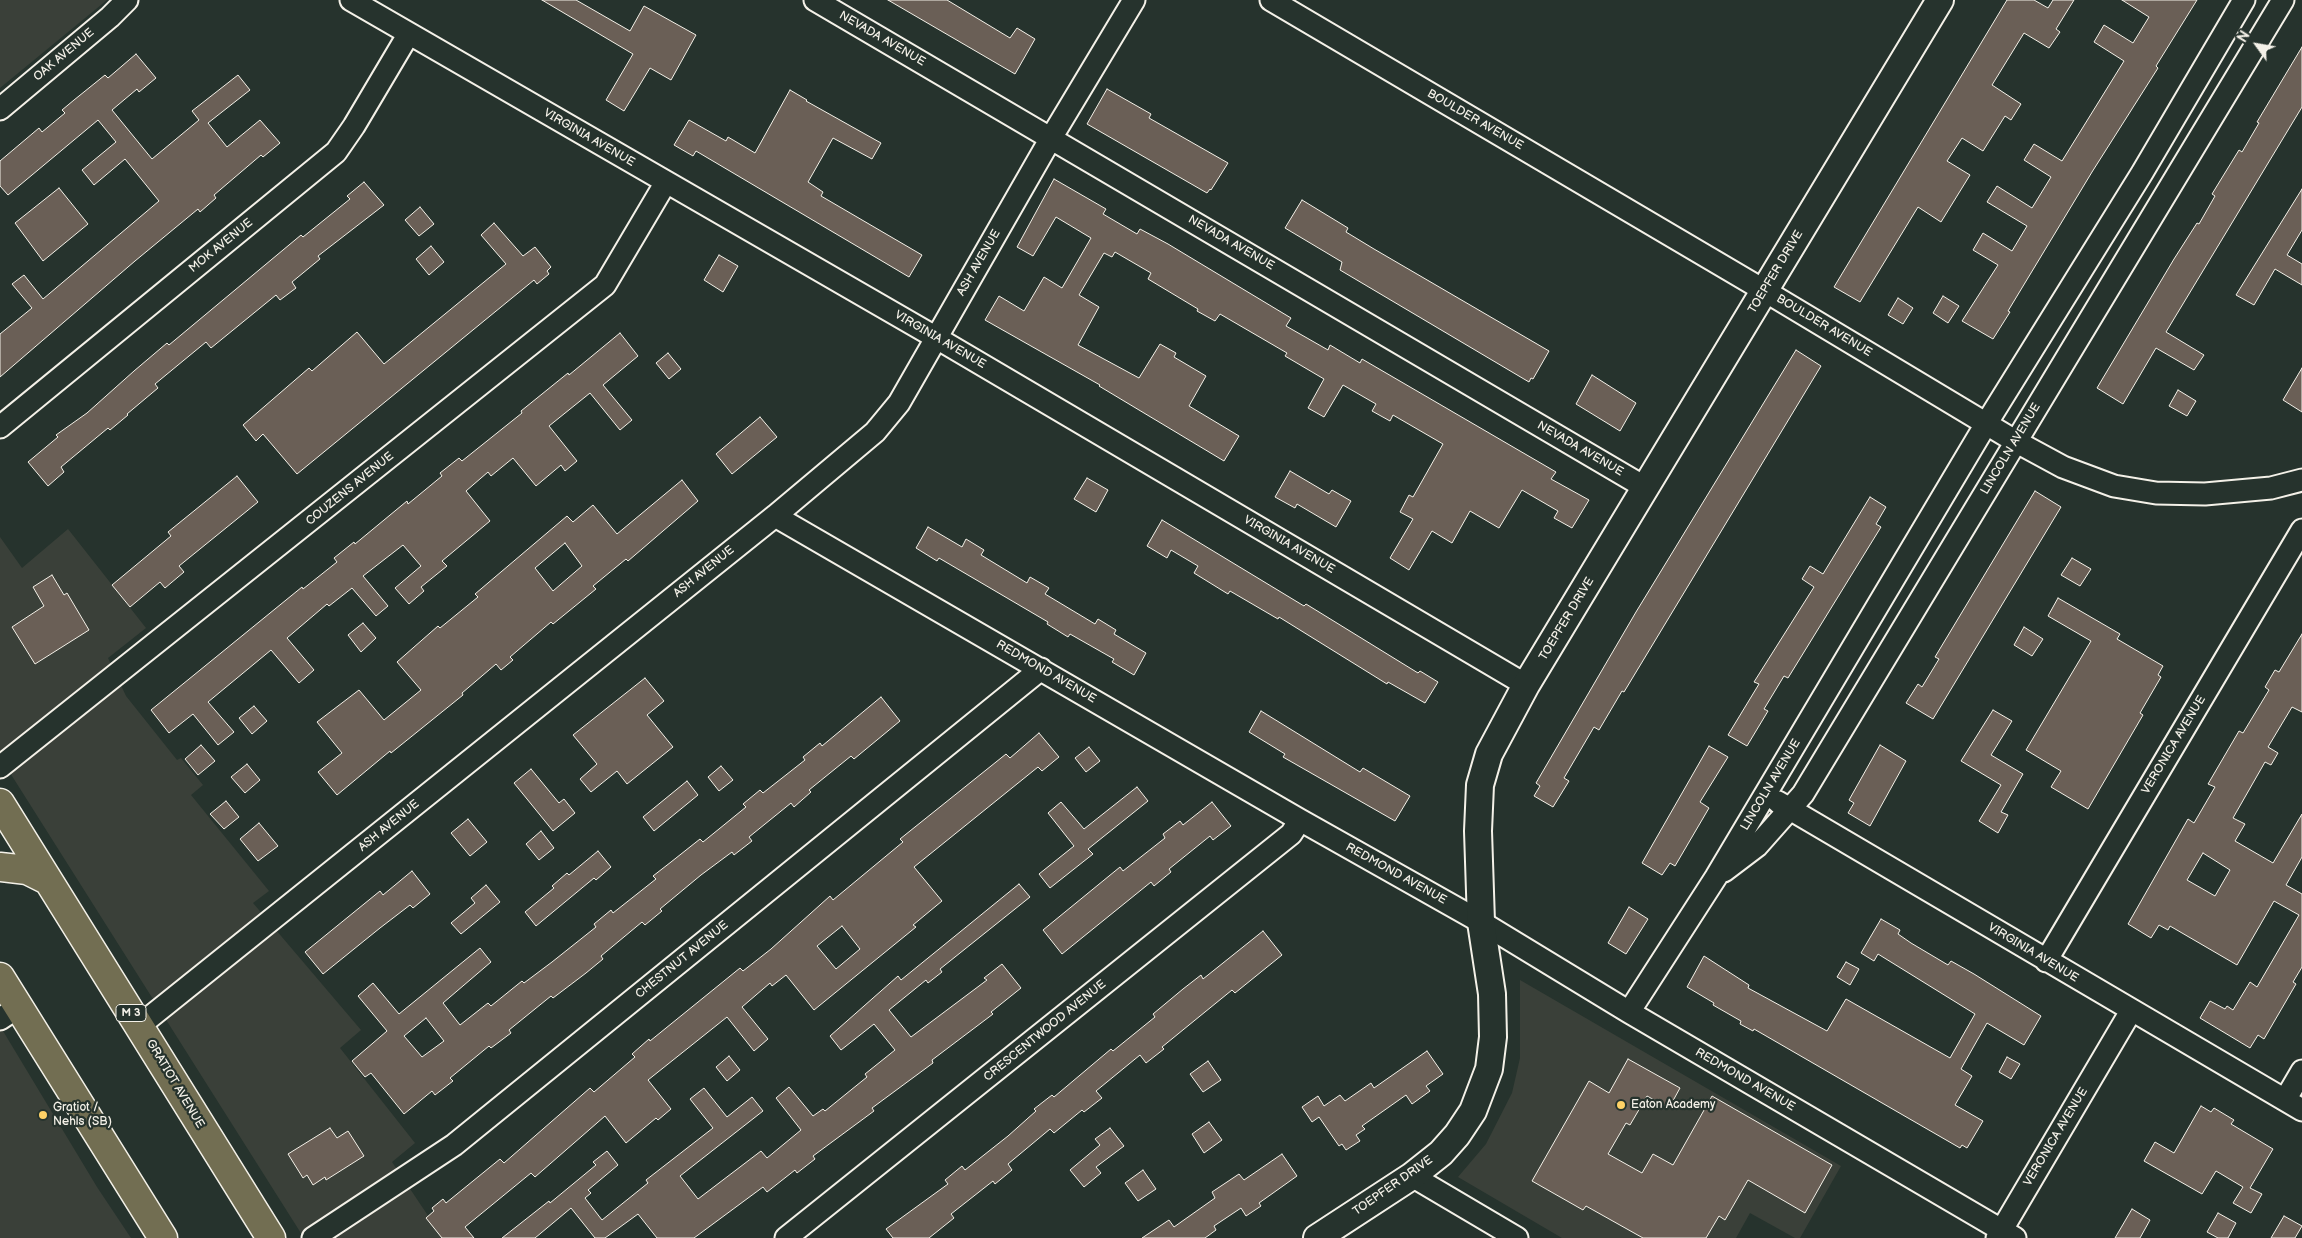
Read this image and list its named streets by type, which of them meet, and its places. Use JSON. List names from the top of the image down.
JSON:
{
  "streets": {
    "main road": ["M 3", "GRATIOT AVENUE"],
    "street": [
      "NEVADA AVENUE",
      "OAK AVENUE",
      "BOULDER AVENUE",
      "VIRGINIA AVENUE",
      "MOK AVENUE",
      "ASH AVENUE",
      "TOEPFER DRIVE",
      "LINCOLN AVENUE",
      "COUZENS AVENUE",
      "REDMOND AVENUE",
      "VERONICA AVENUE",
      "CHESTNUT AVENUE",
      "CRESCENTWOOD AVENUE"
    ]
  },
  "crossings": [
    ["NEVADA AVENUE", "ASH AVENUE"],
    ["NEVADA AVENUE", "TOEPFER DRIVE"],
    ["BOULDER AVENUE", "TOEPFER DRIVE"],
    ["BOULDER AVENUE", "LINCOLN AVENUE"],
    ["VIRGINIA AVENUE", "MOK AVENUE"],
    ["VIRGINIA AVENUE", "ASH AVENUE"],
    ["VIRGINIA AVENUE", "TOEPFER DRIVE"],
    ["VIRGINIA AVENUE", "LINCOLN AVENUE"],
    ["VIRGINIA AVENUE", "COUZENS AVENUE"],
    ["VIRGINIA AVENUE", "VERONICA AVENUE"],
    ["ASH AVENUE", "REDMOND AVENUE"],
    ["ASH AVENUE", "GRATIOT AVENUE"],
    ["TOEPFER DRIVE", "REDMOND AVENUE"],
    ["LINCOLN AVENUE", "REDMOND AVENUE"],
    ["REDMOND AVENUE", "VERONICA AVENUE"],
    ["REDMOND AVENUE", "CHESTNUT AVENUE"],
    ["REDMOND AVENUE", "CRESCENTWOOD AVENUE"]
  ],
  "places": ["Eaton Academy", "Gratiot / Nehls (SB)"],
  "north": "top left"
}
